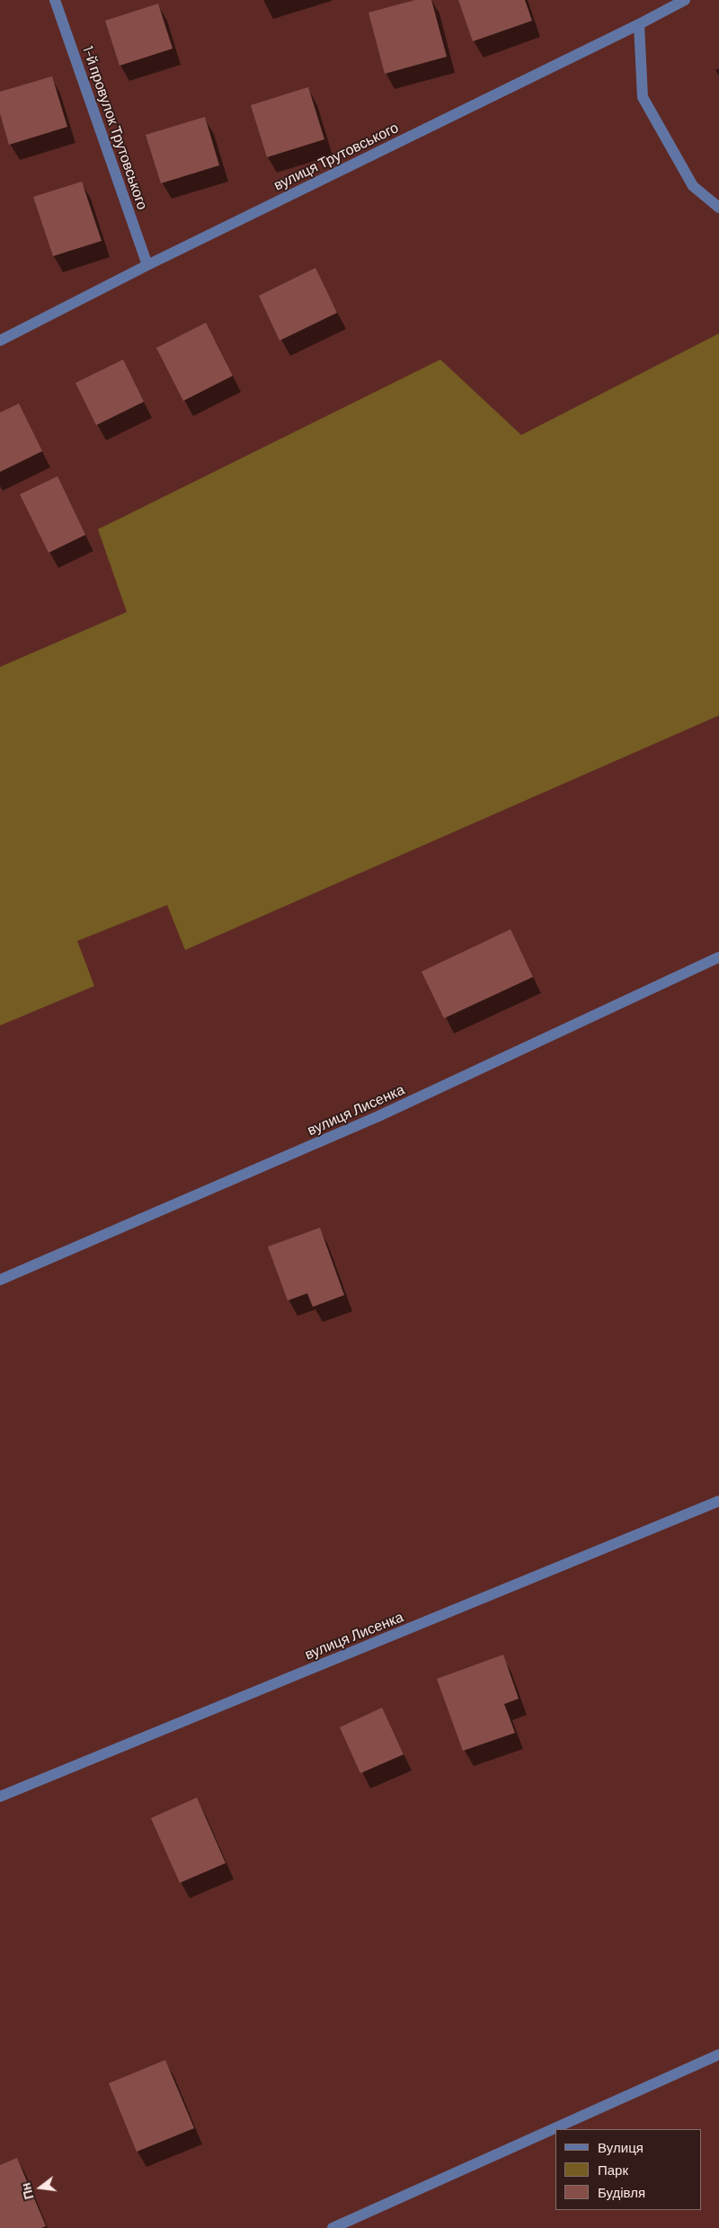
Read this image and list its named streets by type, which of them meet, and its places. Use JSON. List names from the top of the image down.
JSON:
{
  "streets": {
    "street": ["1-й провулок Трутовського", "вулиця Трутовського", "вулиця Лисенка"]
  },
  "crossings": [
    ["1-й провулок Трутовського", "вулиця Трутовського"]
  ],
  "legend": ["Вулиця", "Парк", "Будівля"],
  "north": "left"
}
